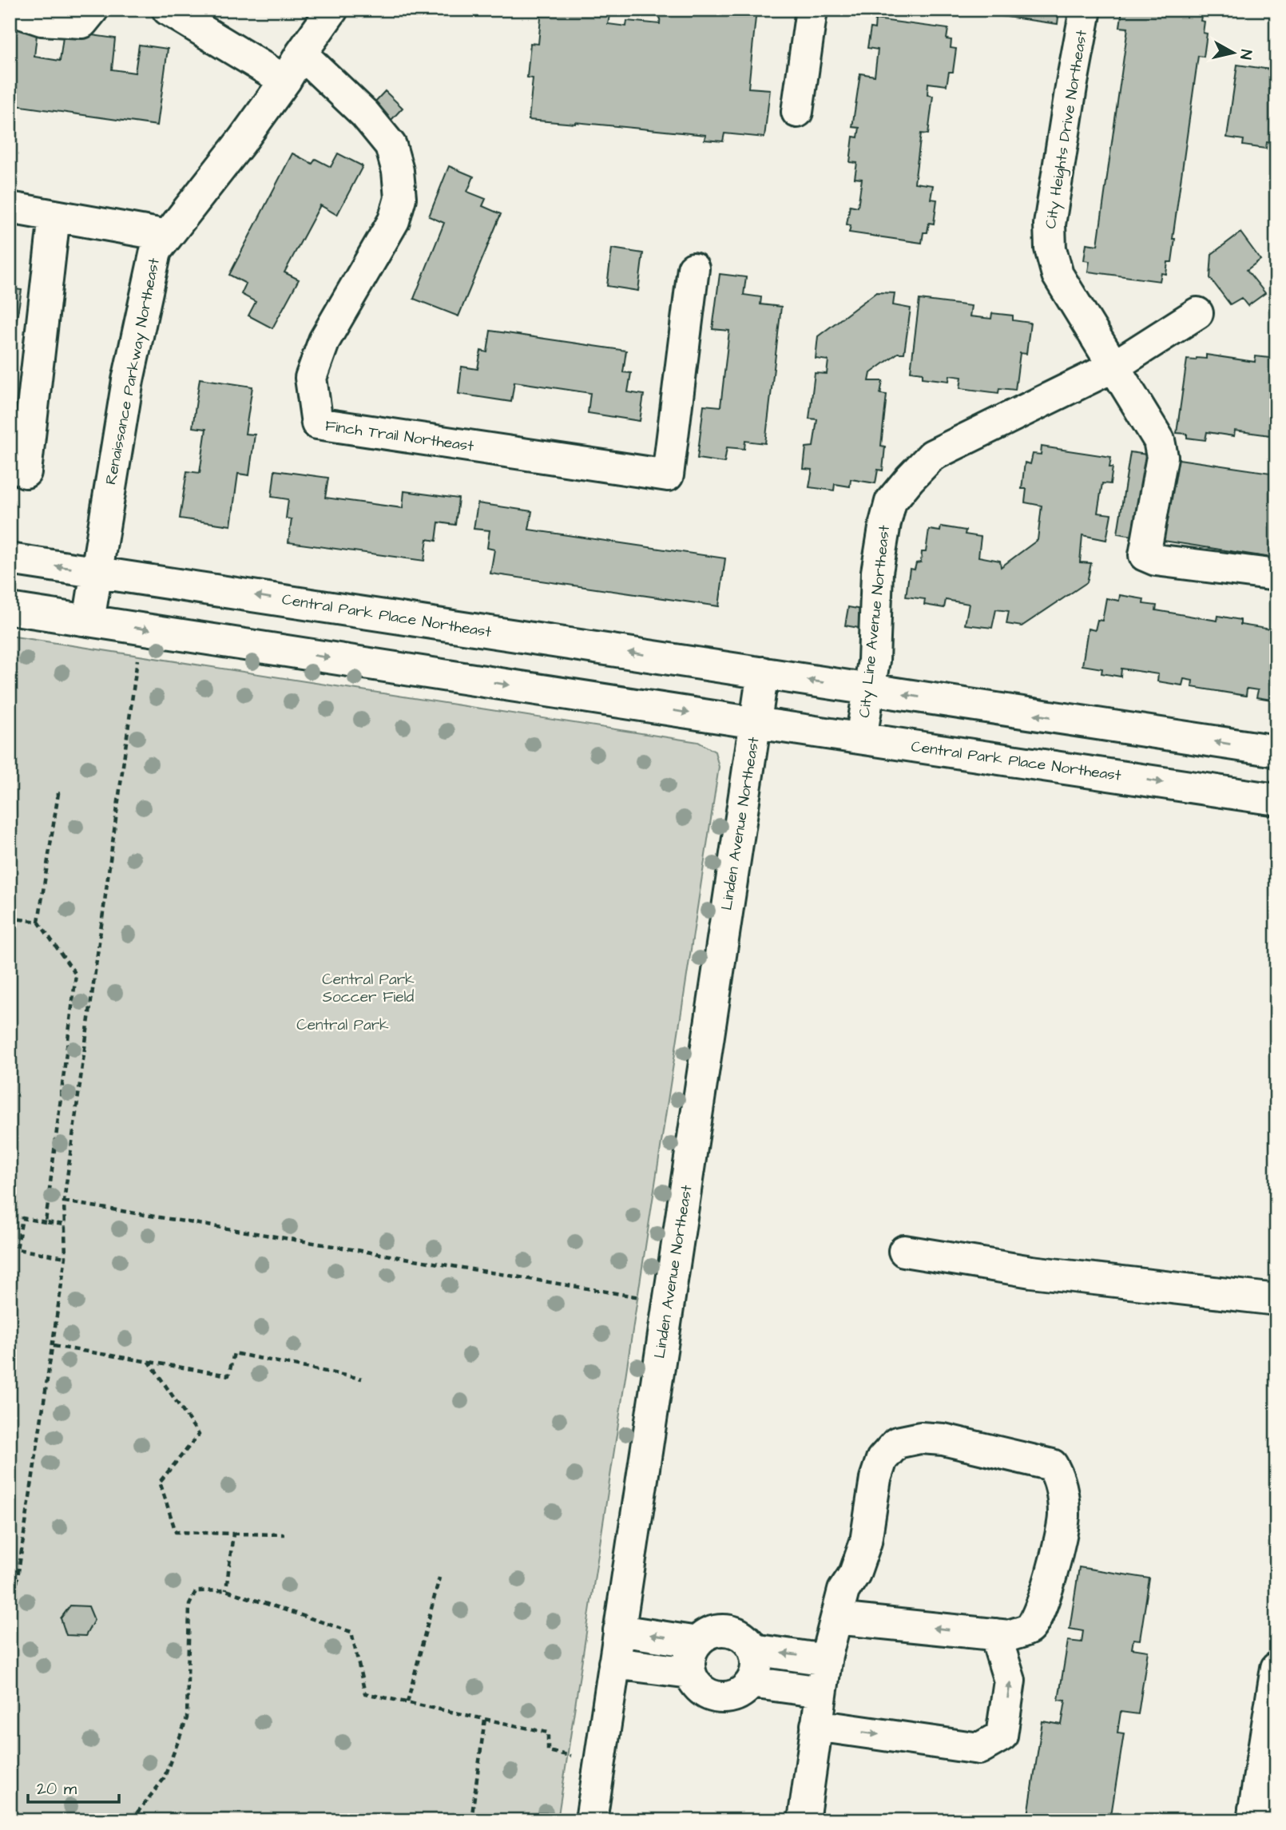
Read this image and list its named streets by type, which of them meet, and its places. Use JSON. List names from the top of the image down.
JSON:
{
  "streets": {
    "street": [
      "City Heights Drive Northeast",
      "Renaissance Parkway Northeast",
      "Finch Trail Northeast",
      "Central Park Place Northeast",
      "City Line Avenue Northeast",
      "Linden Avenue Northeast"
    ]
  },
  "crossings": [
    ["City Heights Drive Northeast", "City Line Avenue Northeast"],
    ["Renaissance Parkway Northeast", "Finch Trail Northeast"],
    ["Renaissance Parkway Northeast", "Central Park Place Northeast"],
    ["Central Park Place Northeast", "City Line Avenue Northeast"],
    ["Central Park Place Northeast", "Linden Avenue Northeast"]
  ],
  "parks": ["Central Park Soccer Field", "Central Park"],
  "scale_bar": "20 m",
  "north": "right"
}
